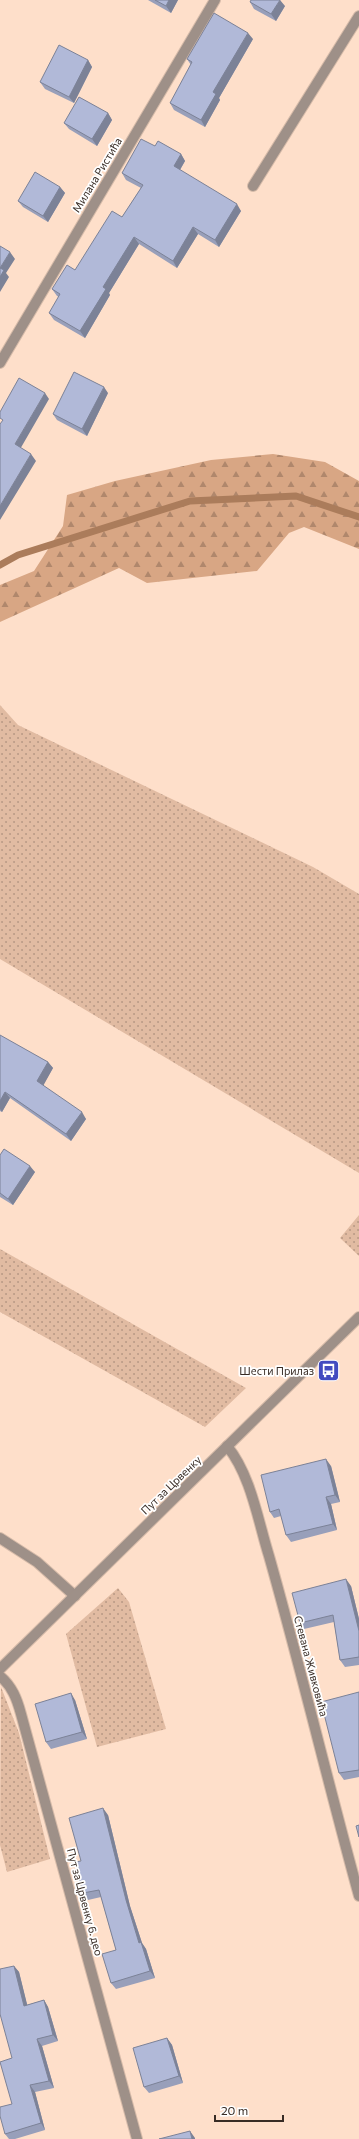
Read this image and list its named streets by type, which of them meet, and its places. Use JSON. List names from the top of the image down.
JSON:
{
  "streets": {
    "street": [
      "Милана Ристића",
      "Пут за Црвенку",
      "Стевана Живковића",
      "Пут за Црвенку 6. део"
    ]
  },
  "crossings": [
    ["Пут за Црвенку", "Стевана Живковића"]
  ],
  "places": {
    "bus stop": ["Шести Прилаз"]
  },
  "scale_bar": "20 m"
}
